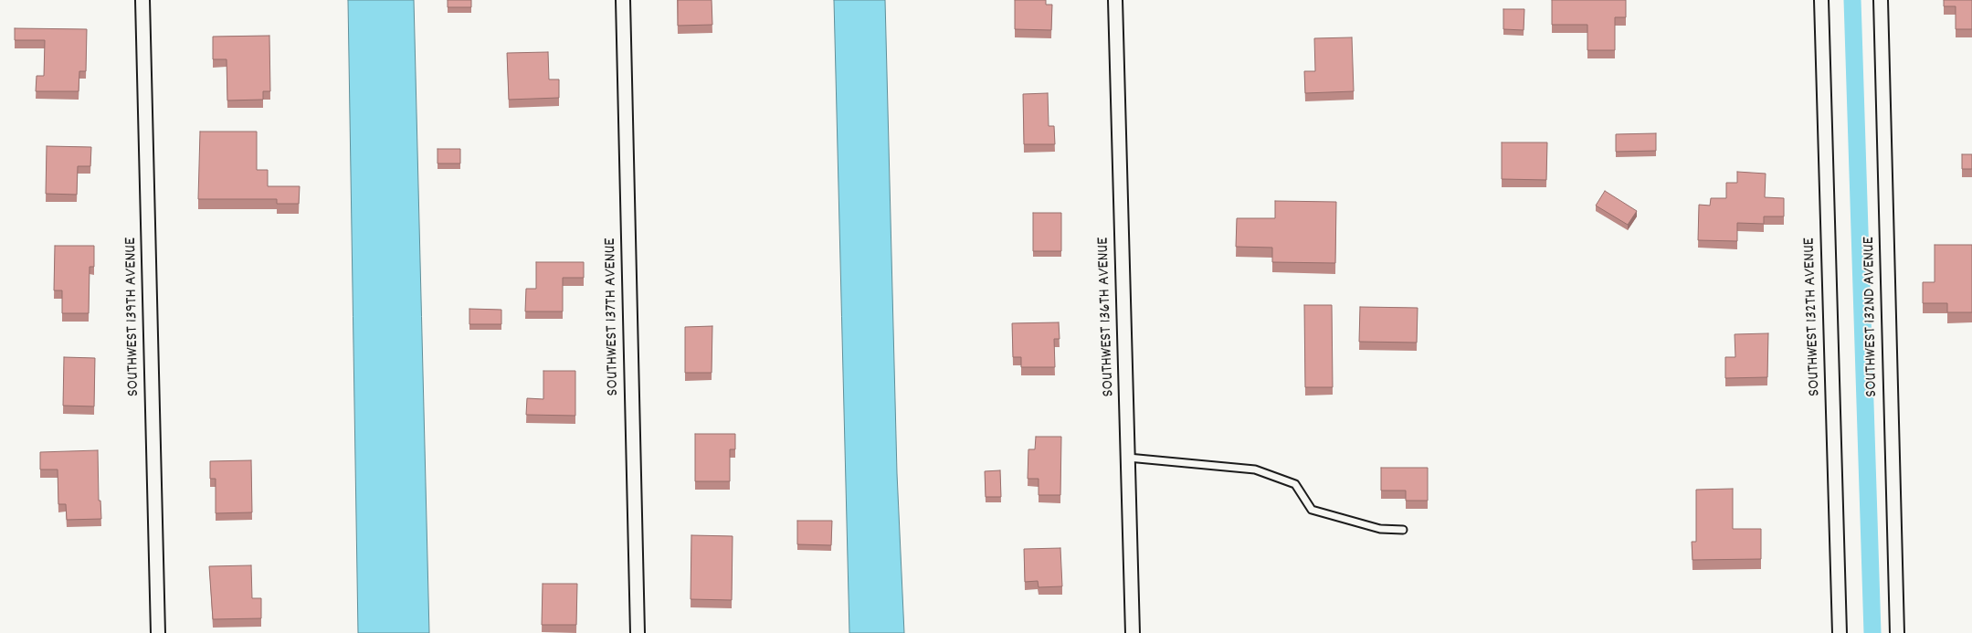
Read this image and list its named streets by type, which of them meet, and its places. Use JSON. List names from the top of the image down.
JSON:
{
  "streets": {
    "street": [
      "SOUTHWEST 139TH AVENUE",
      "SOUTHWEST 137TH AVENUE",
      "SOUTHWEST 136TH AVENUE",
      "SOUTHWEST 132TH AVENUE",
      "SOUTHWEST 132ND AVENUE"
    ]
  }
}
